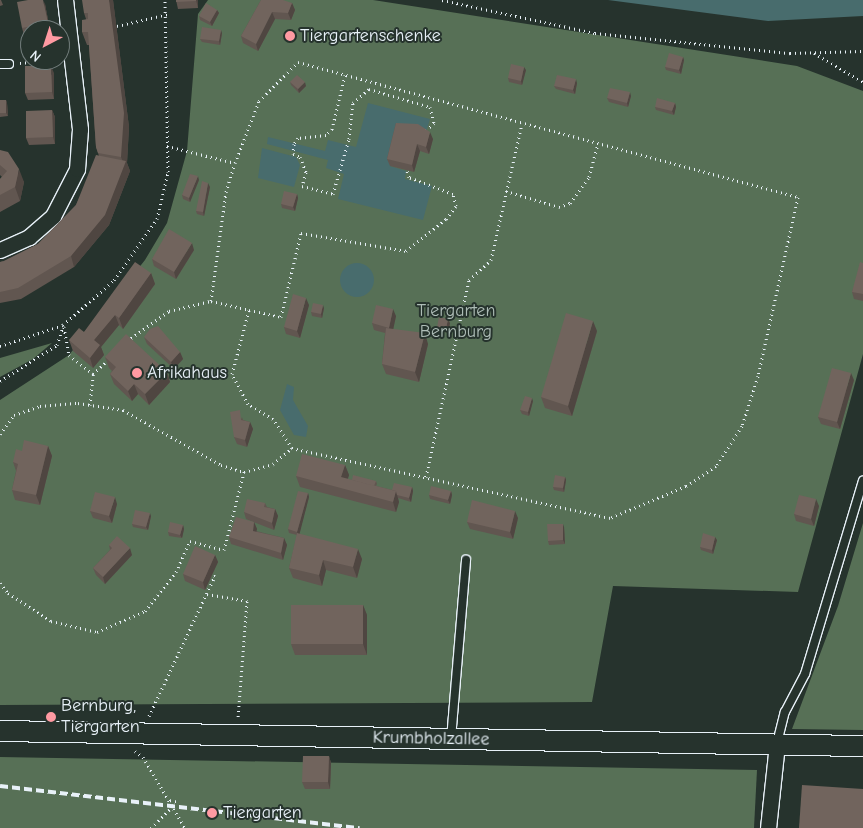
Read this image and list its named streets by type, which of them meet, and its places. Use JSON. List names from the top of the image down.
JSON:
{
  "streets": {
    "street": ["Krumbholzallee"]
  },
  "parks": ["Tiergarten Bernburg"],
  "places": [
    "Tiergartenschenke",
    "Afrikahaus",
    "Bernburg, Tiergarten",
    "Tiergarten"
  ],
  "north": "bottom left"
}
